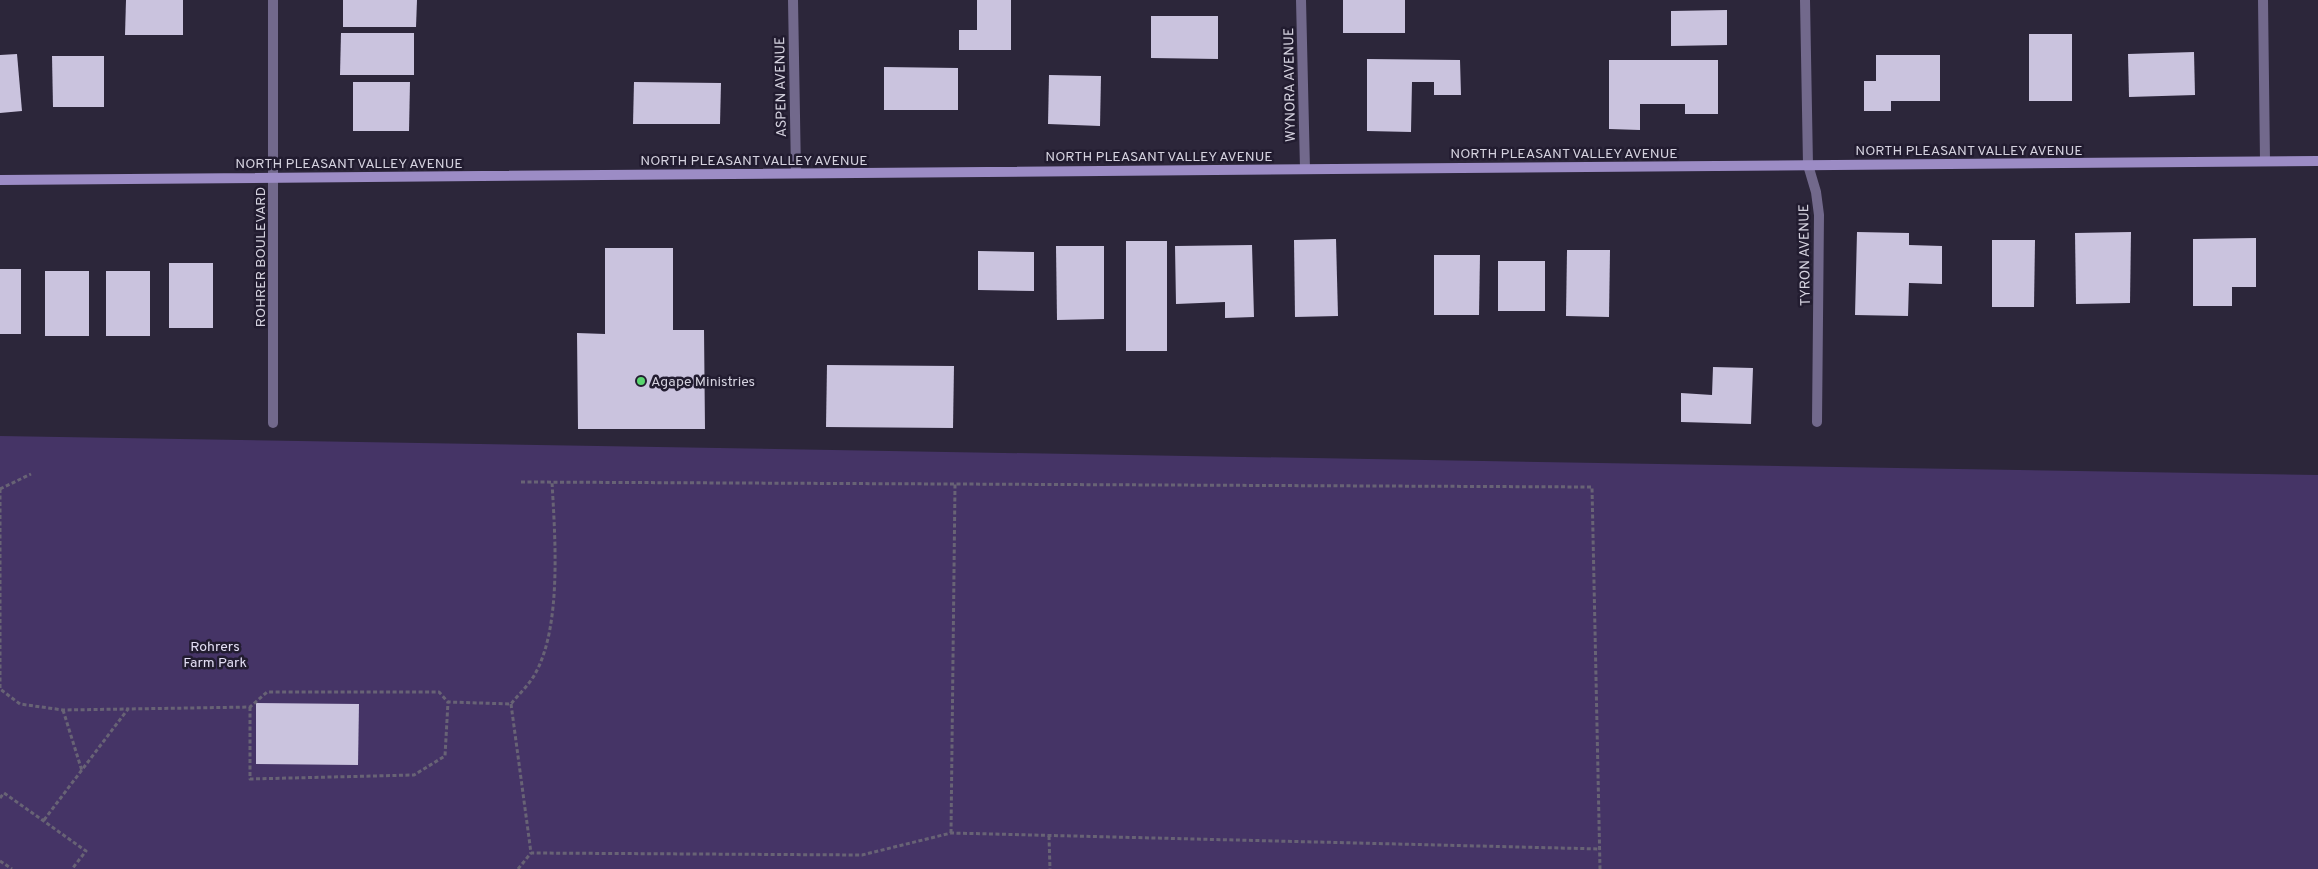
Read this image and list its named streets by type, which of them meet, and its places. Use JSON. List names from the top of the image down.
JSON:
{
  "streets": {
    "street": [
      "WYNORA AVENUE",
      "ASPEN AVENUE",
      "NORTH PLEASANT VALLEY AVENUE",
      "TYRON AVENUE",
      "ROHRER BOULEVARD"
    ]
  },
  "crossings": [
    ["WYNORA AVENUE", "NORTH PLEASANT VALLEY AVENUE"],
    ["ASPEN AVENUE", "NORTH PLEASANT VALLEY AVENUE"],
    ["NORTH PLEASANT VALLEY AVENUE", "TYRON AVENUE"],
    ["NORTH PLEASANT VALLEY AVENUE", "ROHRER BOULEVARD"]
  ],
  "parks": ["Rohrers Farm Park"],
  "places": ["Agape Ministries"]
}
